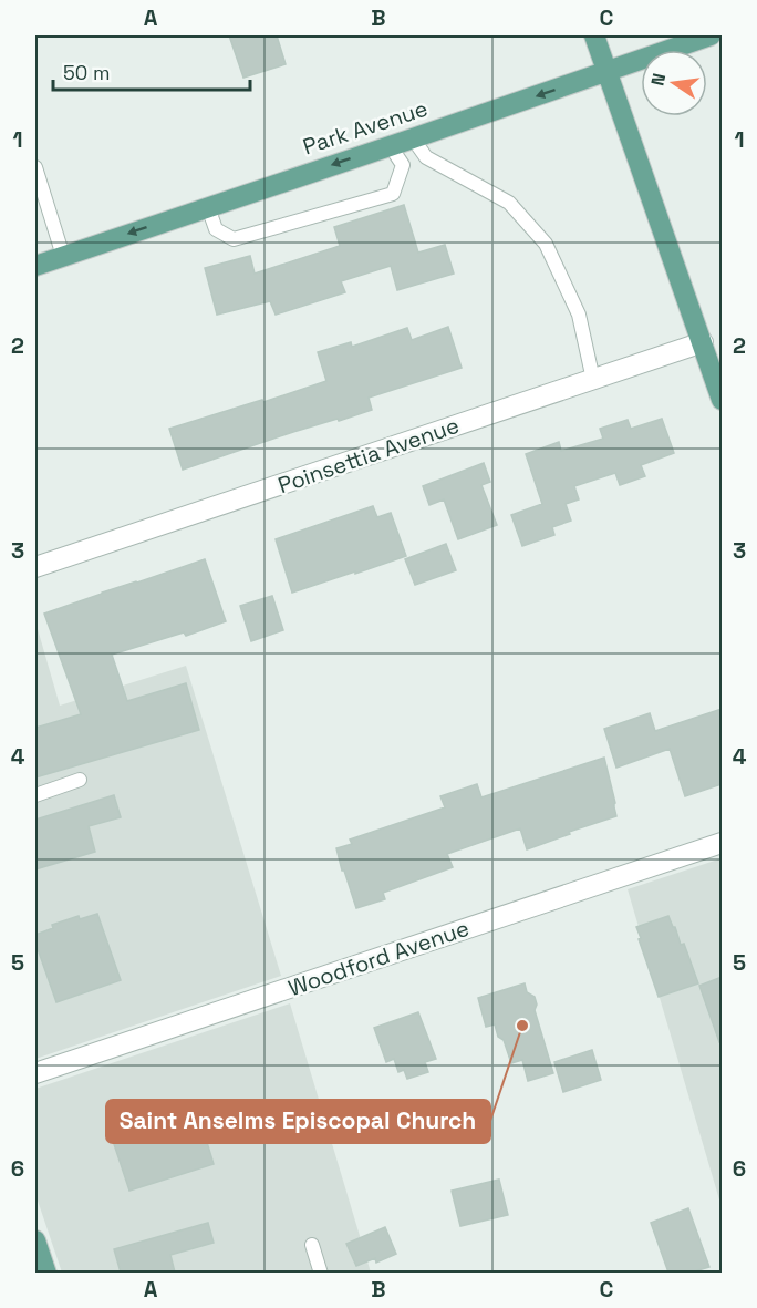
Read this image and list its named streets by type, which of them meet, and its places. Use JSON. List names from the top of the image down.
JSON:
{
  "streets": {
    "main road": ["Park Avenue"],
    "street": ["Poinsettia Avenue", "Woodford Avenue"]
  },
  "one_way": ["Park Avenue"],
  "places": ["Saint Anselms Episcopal Church"],
  "scale_bar": "50 m",
  "north": "left",
  "grid": {
    "columns": ["A", "B", "C"],
    "rows": [
      "1",
      "2",
      "3",
      "4",
      "5",
      "6"
    ]
  }
}
